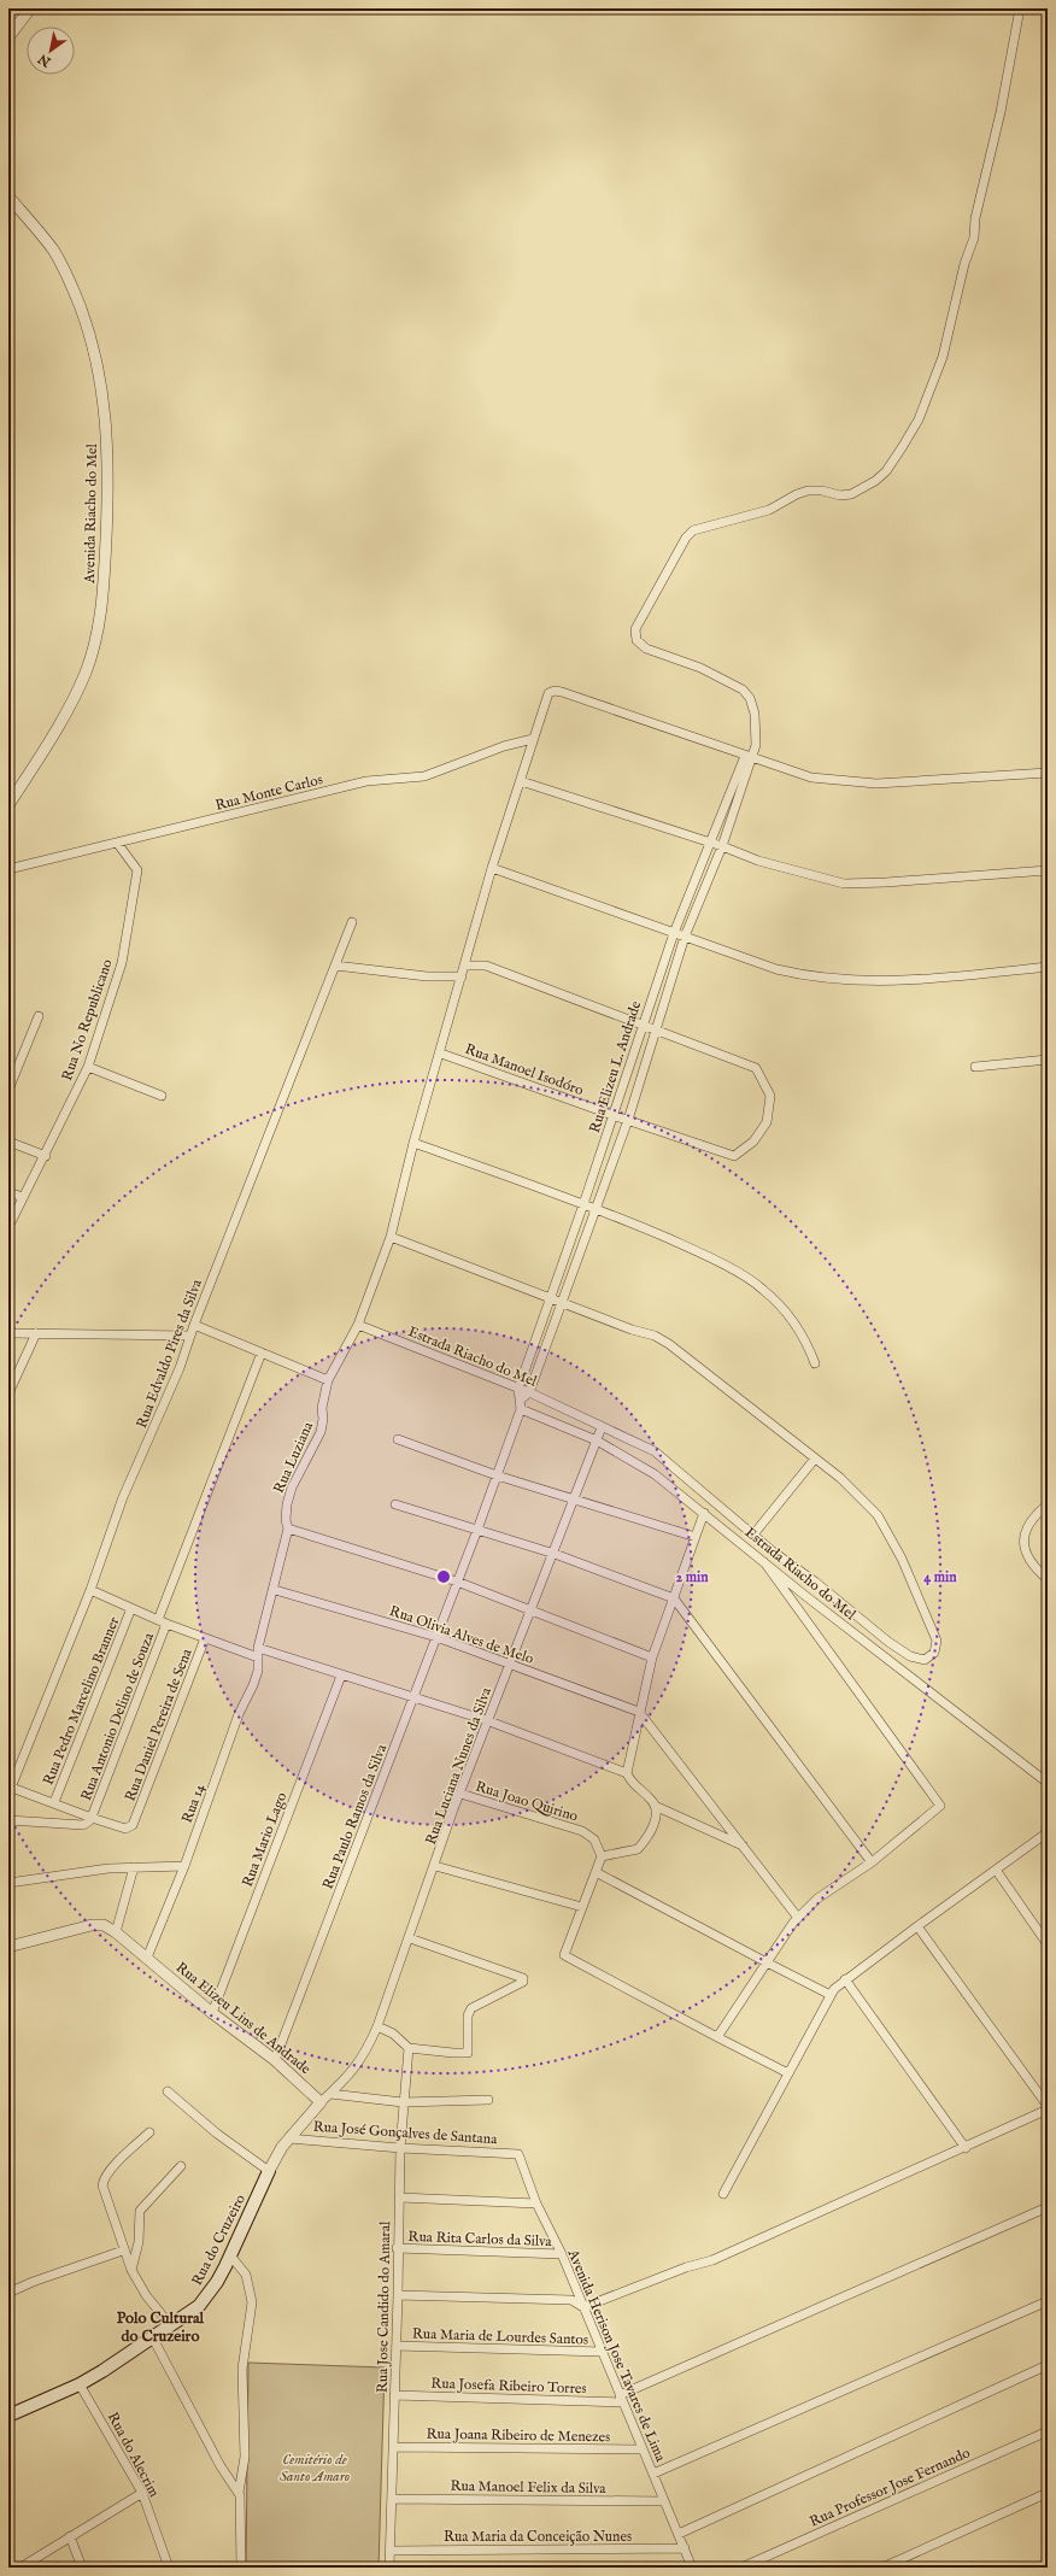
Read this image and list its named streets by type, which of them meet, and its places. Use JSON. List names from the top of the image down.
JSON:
{
  "streets": {
    "main road": ["Rua do Cruzeiro"],
    "street": [
      "Avenida Riacho do Mel",
      "Rua Monte Carlos",
      "Rua No Republicano",
      "Rua Elizeu L. Andrade",
      "Rua Manoel Isodóro",
      "Rua Edvaldo Pires da Silva",
      "Estrada Riacho do Mel",
      "Rua Luziana",
      "Rua Olivia Alves de Melo",
      "Rua Pedro Marcelino Branner",
      "Rua Antonio Delino de Souza",
      "Rua Daniel Pereira de Sena",
      "Rua Luciana Nunes da Silva",
      "Rua Joao Quirino",
      "Rua 14",
      "Rua Paulo Ramos da Silva",
      "Rua Mario Lago",
      "Rua Elizeu Lins de Andrade",
      "Rua José Gonçalves de Santana",
      "Rua Rita Carlos da Silva",
      "Rua Jose Candido do Amaral",
      "Rua Maria de Lourdes Santos",
      "Avenida Herison Jose Tavares de Lima",
      "Rua Josefa Ribeiro Torres",
      "Rua Joana Ribeiro de Menezes",
      "Rua do Alecrim",
      "Rua Manoel Felix da Silva",
      "Rua Professor Jose Fernando",
      "Rua Maria da Conceição Nunes"
    ]
  },
  "crossings": [
    ["Rua Monte Carlos", "Rua No Republicano"],
    ["Rua Monte Carlos", "Rua Luziana"],
    ["Rua Elizeu L. Andrade", "Rua Manoel Isodóro"],
    ["Rua Elizeu L. Andrade", "Estrada Riacho do Mel"],
    ["Rua Elizeu L. Andrade", "Rua Luziana"],
    ["Rua Elizeu L. Andrade", "Rua Paulo Ramos da Silva"],
    ["Rua Manoel Isodóro", "Rua Luziana"],
    ["Estrada Riacho do Mel", "Rua Luziana"],
    ["Estrada Riacho do Mel", "Rua Luciana Nunes da Silva"],
    ["Estrada Riacho do Mel", "Rua Paulo Ramos da Silva"],
    ["Rua Luziana", "Rua Olivia Alves de Melo"],
    ["Rua Luziana", "Rua 14"],
    ["Rua Olivia Alves de Melo", "Rua Luciana Nunes da Silva"],
    ["Rua Olivia Alves de Melo", "Rua Paulo Ramos da Silva"],
    ["Rua Antonio Delino de Souza", "Rua Daniel Pereira de Sena"],
    ["Rua Luciana Nunes da Silva", "Rua Joao Quirino"],
    ["Rua Luciana Nunes da Silva", "Rua Elizeu Lins de Andrade"],
    ["Rua Luciana Nunes da Silva", "Rua do Cruzeiro"],
    ["Rua 14", "Rua Elizeu Lins de Andrade"],
    ["Rua Paulo Ramos da Silva", "Rua Elizeu Lins de Andrade"],
    ["Rua Mario Lago", "Rua Elizeu Lins de Andrade"],
    ["Rua Elizeu Lins de Andrade", "Rua do Cruzeiro"],
    ["Rua José Gonçalves de Santana", "Rua do Cruzeiro"],
    ["Rua José Gonçalves de Santana", "Rua Jose Candido do Amaral"],
    ["Rua José Gonçalves de Santana", "Avenida Herison Jose Tavares de Lima"],
    ["Rua Rita Carlos da Silva", "Rua Jose Candido do Amaral"],
    ["Rua Rita Carlos da Silva", "Avenida Herison Jose Tavares de Lima"],
    ["Rua do Cruzeiro", "Rua do Alecrim"],
    ["Rua Jose Candido do Amaral", "Rua Maria de Lourdes Santos"],
    ["Rua Jose Candido do Amaral", "Rua Josefa Ribeiro Torres"],
    ["Rua Jose Candido do Amaral", "Rua Joana Ribeiro de Menezes"],
    ["Rua Jose Candido do Amaral", "Rua Manoel Felix da Silva"],
    ["Rua Jose Candido do Amaral", "Rua Maria da Conceição Nunes"],
    ["Rua Maria de Lourdes Santos", "Avenida Herison Jose Tavares de Lima"],
    ["Avenida Herison Jose Tavares de Lima", "Rua Josefa Ribeiro Torres"],
    ["Avenida Herison Jose Tavares de Lima", "Rua Joana Ribeiro de Menezes"],
    ["Avenida Herison Jose Tavares de Lima", "Rua Manoel Felix da Silva"],
    ["Avenida Herison Jose Tavares de Lima", "Rua Maria da Conceição Nunes"]
  ],
  "districts": ["Polo Cultural do Cruzeiro"],
  "parks": ["Cemitério de Santo Amaro"],
  "north": "bottom left",
  "rings": ["2 min", "4 min"]
}
